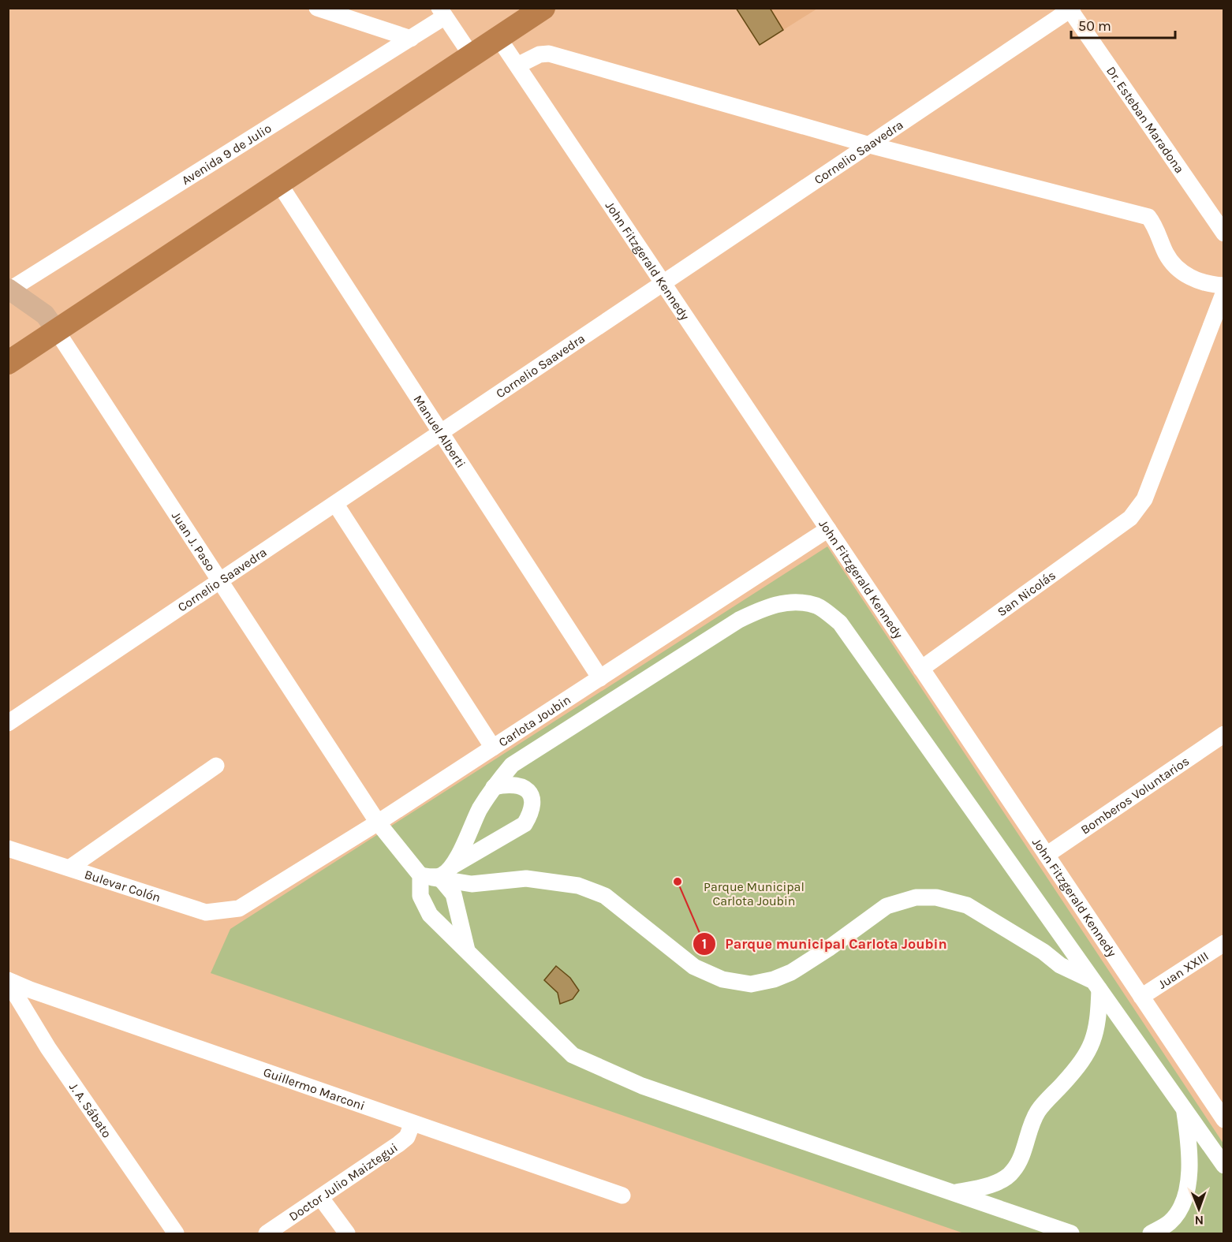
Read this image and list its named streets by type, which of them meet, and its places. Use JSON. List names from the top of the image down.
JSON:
{
  "streets": {
    "street": [
      "Dr. Esteban Maradona",
      "Cornelio Saavedra",
      "Avenida 9 de Julio",
      "John Fitzgerald Kennedy",
      "Manuel Alberti",
      "Juan J. Paso",
      "San Nicolás",
      "Carlota Joubin",
      "Bomberos Voluntarios",
      "Bulevar Colón",
      "Juan XXIII",
      "Guillermo Marconi",
      "J. A. Sábato",
      "Doctor Julio Maiztegui"
    ]
  },
  "crossings": [
    ["Dr. Esteban Maradona", "Cornelio Saavedra"],
    ["Cornelio Saavedra", "John Fitzgerald Kennedy"],
    ["Cornelio Saavedra", "Manuel Alberti"],
    ["Cornelio Saavedra", "Juan J. Paso"],
    ["John Fitzgerald Kennedy", "San Nicolás"],
    ["John Fitzgerald Kennedy", "Carlota Joubin"],
    ["John Fitzgerald Kennedy", "Bomberos Voluntarios"],
    ["John Fitzgerald Kennedy", "Juan XXIII"],
    ["Manuel Alberti", "Carlota Joubin"],
    ["Juan J. Paso", "Carlota Joubin"],
    ["Carlota Joubin", "Bulevar Colón"],
    ["Guillermo Marconi", "J. A. Sábato"],
    ["Guillermo Marconi", "Doctor Julio Maiztegui"]
  ],
  "parks": ["Parque Municipal Carlota Joubin"],
  "places": ["Parque municipal Carlota Joubin"],
  "scale_bar": "50 m",
  "north": "bottom"
}
